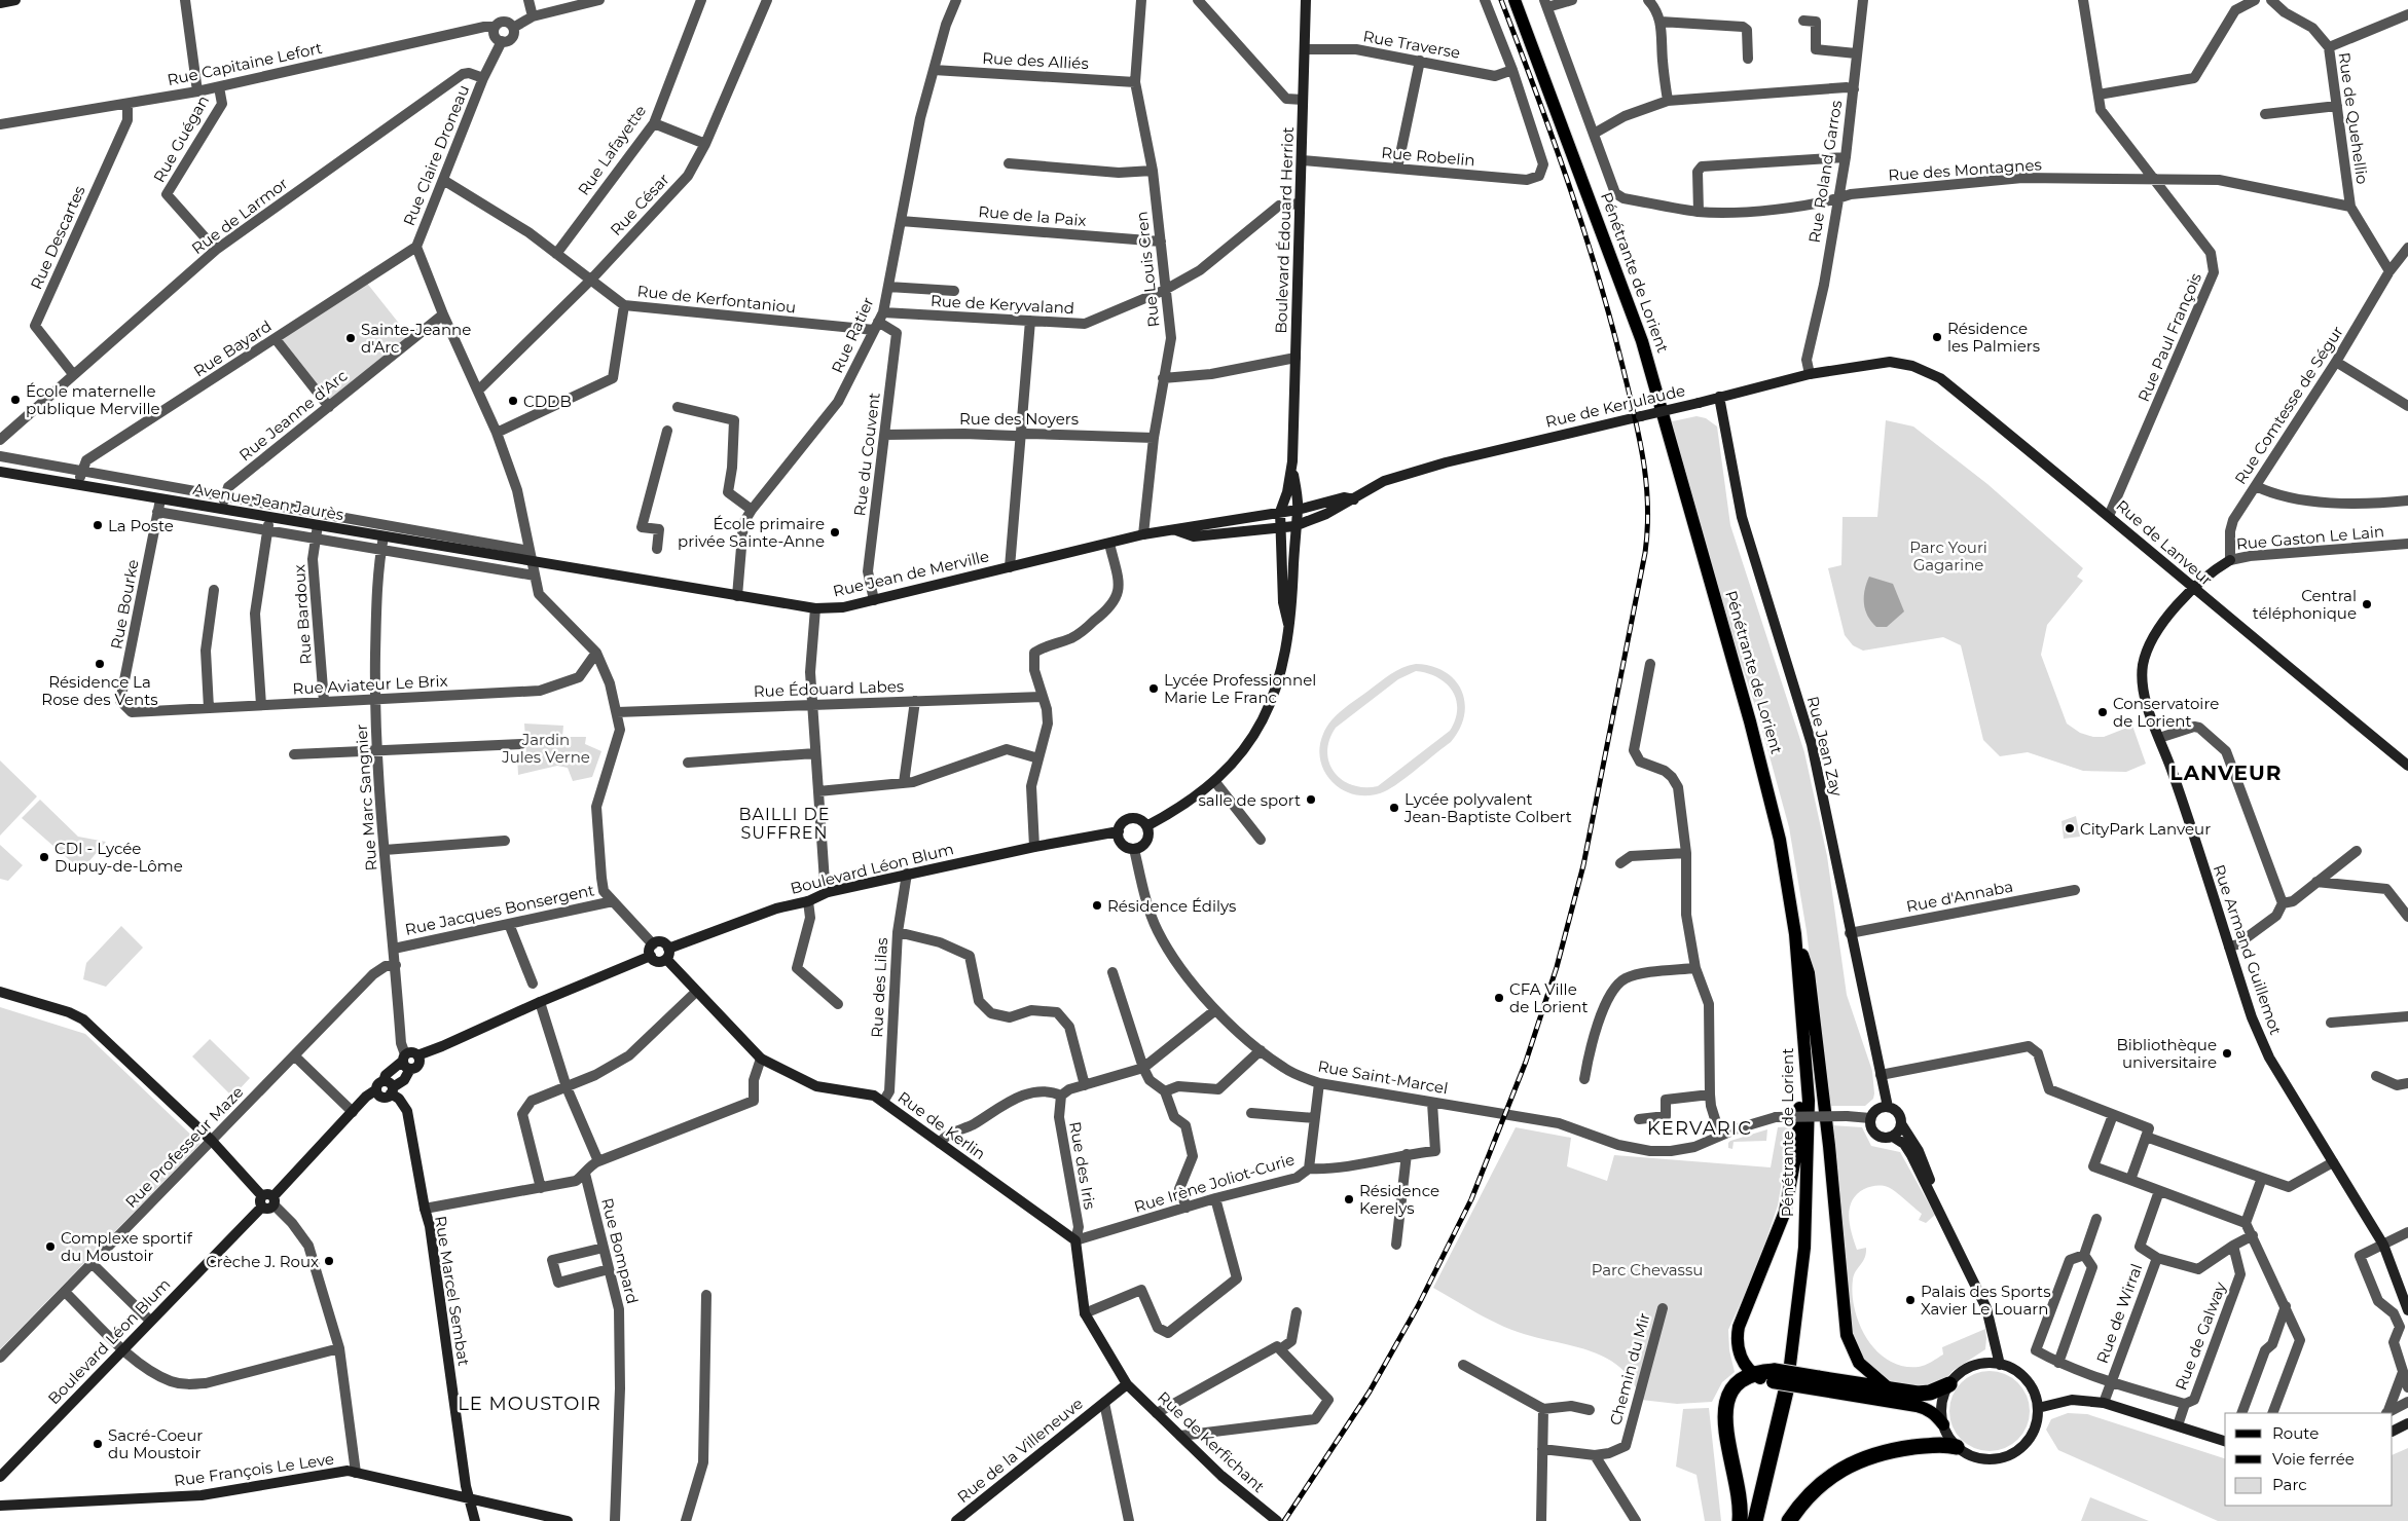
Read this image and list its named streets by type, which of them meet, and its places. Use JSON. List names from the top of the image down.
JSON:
{
  "streets": {
    "highway": ["Pénétrante de Lorient"],
    "street": [
      "Rue Traverse",
      "Rue des Alliés",
      "Rue Capitaine Lefort",
      "Rue de Quehellio",
      "Rue Guégan",
      "Rue Lafayette",
      "Rue Claire Droneau",
      "Rue Robelin",
      "Rue des Montagnes",
      "Rue Roland Garros",
      "Rue César",
      "Rue de Larmor",
      "Rue de la Paix",
      "Boulevard Édouard Herriot",
      "Rue Descartes",
      "Rue Louis Cren",
      "Rue de Kerfontaniou",
      "Rue de Keryvaland",
      "Rue Ratier",
      "Rue Paul François",
      "Rue Bayard",
      "Rue Comtesse de Ségur",
      "Rue de Kerjulaude",
      "Rue Jeanne d'Arc",
      "Rue des Noyers",
      "Rue du Couvent",
      "Avenue Jean Jaurès",
      "Rue Gaston Le Lain",
      "Rue de Lanveur",
      "Rue Jean de Merville",
      "Rue Bourke",
      "Rue Bardoux",
      "Rue Aviateur Le Brix",
      "Rue Édouard Labes",
      "Rue Jean Zay",
      "Rue Marc Sangnier",
      "Boulevard Léon Blum",
      "Rue d'Annaba",
      "Rue Jacques Bonsergent",
      "Rue Armand Guillemot",
      "Rue des Lilas",
      "Rue Saint-Marcel",
      "Rue de Kerlin",
      "Rue Professeur Maze",
      "Rue des Iris",
      "Rue Irène Joliot-Curie",
      "Rue Bompard",
      "Rue Marcel Sembat",
      "Rue de Wirral",
      "Rue de Galway",
      "Chemin du Mir",
      "Rue de Kerfichant",
      "Rue de la Villeneuve",
      "Rue François Le Leve"
    ]
  },
  "crossings": [
    ["Rue Traverse", "Rue Robelin"],
    ["Rue Traverse", "Boulevard Édouard Herriot"],
    ["Rue des Alliés", "Rue Louis Cren"],
    ["Rue des Alliés", "Rue Ratier"],
    ["Rue Capitaine Lefort", "Rue Guégan"],
    ["Rue Capitaine Lefort", "Rue Descartes"],
    ["Rue de Quehellio", "Rue des Montagnes"],
    ["Rue Guégan", "Rue de Larmor"],
    ["Rue Lafayette", "Rue de Kerfontaniou"],
    ["Rue Claire Droneau", "Rue César"],
    ["Rue Claire Droneau", "Rue de Larmor"],
    ["Rue Claire Droneau", "Rue de Kerfontaniou"],
    ["Rue Claire Droneau", "Rue Bayard"],
    ["Rue Claire Droneau", "Rue Jeanne d'Arc"],
    ["Rue Claire Droneau", "Avenue Jean Jaurès"],
    ["Rue Claire Droneau", "Rue Jean de Merville"],
    ["Rue Robelin", "Boulevard Édouard Herriot"],
    ["Rue des Montagnes", "Rue Roland Garros"],
    ["Rue des Montagnes", "Rue Paul François"],
    ["Rue Roland Garros", "Rue de Kerjulaude"],
    ["Rue César", "Rue de Kerfontaniou"],
    ["Rue de Larmor", "Rue Descartes"],
    ["Rue de la Paix", "Rue Louis Cren"],
    ["Rue de la Paix", "Rue Ratier"],
    ["Boulevard Édouard Herriot", "Rue de Keryvaland"],
    ["Boulevard Édouard Herriot", "Rue de Kerjulaude"],
    ["Rue Louis Cren", "Rue de Keryvaland"],
    ["Rue Louis Cren", "Rue de Kerjulaude"],
    ["Rue Louis Cren", "Rue des Noyers"],
    ["Rue Louis Cren", "Rue Jean de Merville"],
    ["Rue de Kerfontaniou", "Rue de Keryvaland"],
    ["Rue de Kerfontaniou", "Rue Ratier"],
    ["Rue de Kerfontaniou", "Rue du Couvent"],
    ["Rue de Keryvaland", "Rue Ratier"],
    ["Rue de Keryvaland", "Rue du Couvent"],
    ["Rue Ratier", "Rue du Couvent"],
    ["Rue Ratier", "Rue Jean de Merville"],
    ["Rue Paul François", "Rue de Lanveur"],
    ["Rue Bayard", "Avenue Jean Jaurès"],
    ["Rue Comtesse de Ségur", "Rue Gaston Le Lain"],
    ["Rue de Kerjulaude", "Rue de Lanveur"],
    ["Rue de Kerjulaude", "Rue Jean de Merville"],
    ["Rue de Kerjulaude", "Rue Jean Zay"],
    ["Rue Jeanne d'Arc", "Avenue Jean Jaurès"],
    ["Rue des Noyers", "Rue du Couvent"],
    ["Rue du Couvent", "Rue Jean de Merville"],
    ["Avenue Jean Jaurès", "Rue Jean de Merville"],
    ["Avenue Jean Jaurès", "Rue Bourke"],
    ["Avenue Jean Jaurès", "Rue Bardoux"],
    ["Avenue Jean Jaurès", "Rue Marc Sangnier"],
    ["Rue Gaston Le Lain", "Rue de Lanveur"],
    ["Rue Gaston Le Lain", "Rue Armand Guillemot"],
    ["Rue de Lanveur", "Rue Armand Guillemot"],
    ["Rue Bourke", "Rue Aviateur Le Brix"],
    ["Rue Bardoux", "Rue Aviateur Le Brix"],
    ["Rue Aviateur Le Brix", "Rue Marc Sangnier"],
    ["Rue Jean Zay", "Rue d'Annaba"],
    ["Rue Jean Zay", "Rue Saint-Marcel"],
    ["Rue Marc Sangnier", "Rue Jacques Bonsergent"],
    ["Rue Marc Sangnier", "Rue Professeur Maze"],
    ["Boulevard Léon Blum", "Rue des Lilas"],
    ["Boulevard Léon Blum", "Rue Saint-Marcel"],
    ["Boulevard Léon Blum", "Rue de Kerlin"],
    ["Rue des Lilas", "Rue de Kerlin"],
    ["Rue Saint-Marcel", "Rue Irène Joliot-Curie"],
    ["Rue de Kerlin", "Rue des Iris"],
    ["Rue de Kerlin", "Rue Irène Joliot-Curie"],
    ["Rue des Iris", "Rue Irène Joliot-Curie"],
    ["Rue Marcel Sembat", "Rue François Le Leve"],
    ["Rue de Wirral", "Rue de Galway"],
    ["Rue de Kerfichant", "Rue de la Villeneuve"]
  ],
  "districts": [
    "LANVEUR",
    "BAILLI DE SUFFREN",
    "KERVARIC",
    "LE MOUSTOIR"
  ],
  "parks": ["Parc Youri Gagarine", "Jardin Jules Verne", "Parc Chevassu"],
  "places": [
    "Résidence les Palmiers",
    "Sainte-Jeanne d'Arc",
    "École maternelle publique Merville",
    "CDDB",
    "La Poste",
    "École primaire privée Sainte-Anne",
    "Central téléphonique",
    "Résidence La Rose des Vents",
    "Lycée Professionnel Marie Le Franc",
    "Conservatoire de Lorient",
    "salle de sport",
    "Lycée polyvalent Jean-Baptiste Colbert",
    "CityPark Lanveur",
    "CDI - Lycée Dupuy-de-Lôme",
    "Résidence Édilys",
    "CFA Ville de Lorient",
    "Bibliothèque universitaire",
    "Résidence Kerelys",
    "Complexe sportif du Moustoir",
    "Crèche J. Roux",
    "Palais des Sports Xavier Le Louarn",
    "Sacré-Coeur du Moustoir"
  ],
  "legend": ["Route", "Voie ferrée", "Parc"]
}
